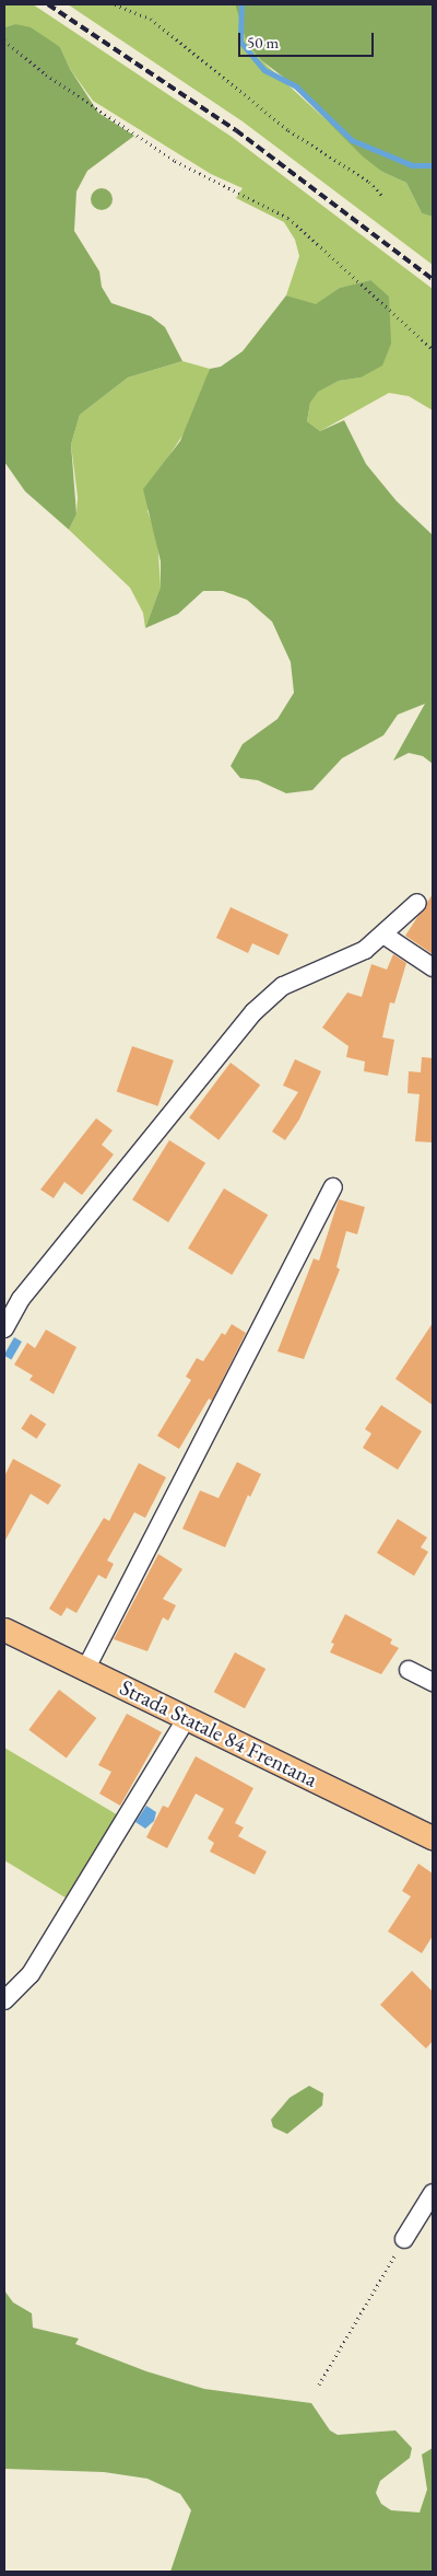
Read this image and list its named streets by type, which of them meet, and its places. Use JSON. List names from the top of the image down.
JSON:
{
  "streets": {
    "main road": ["Strada Statale 84 Frentana"]
  },
  "scale_bar": "50 m"
}
